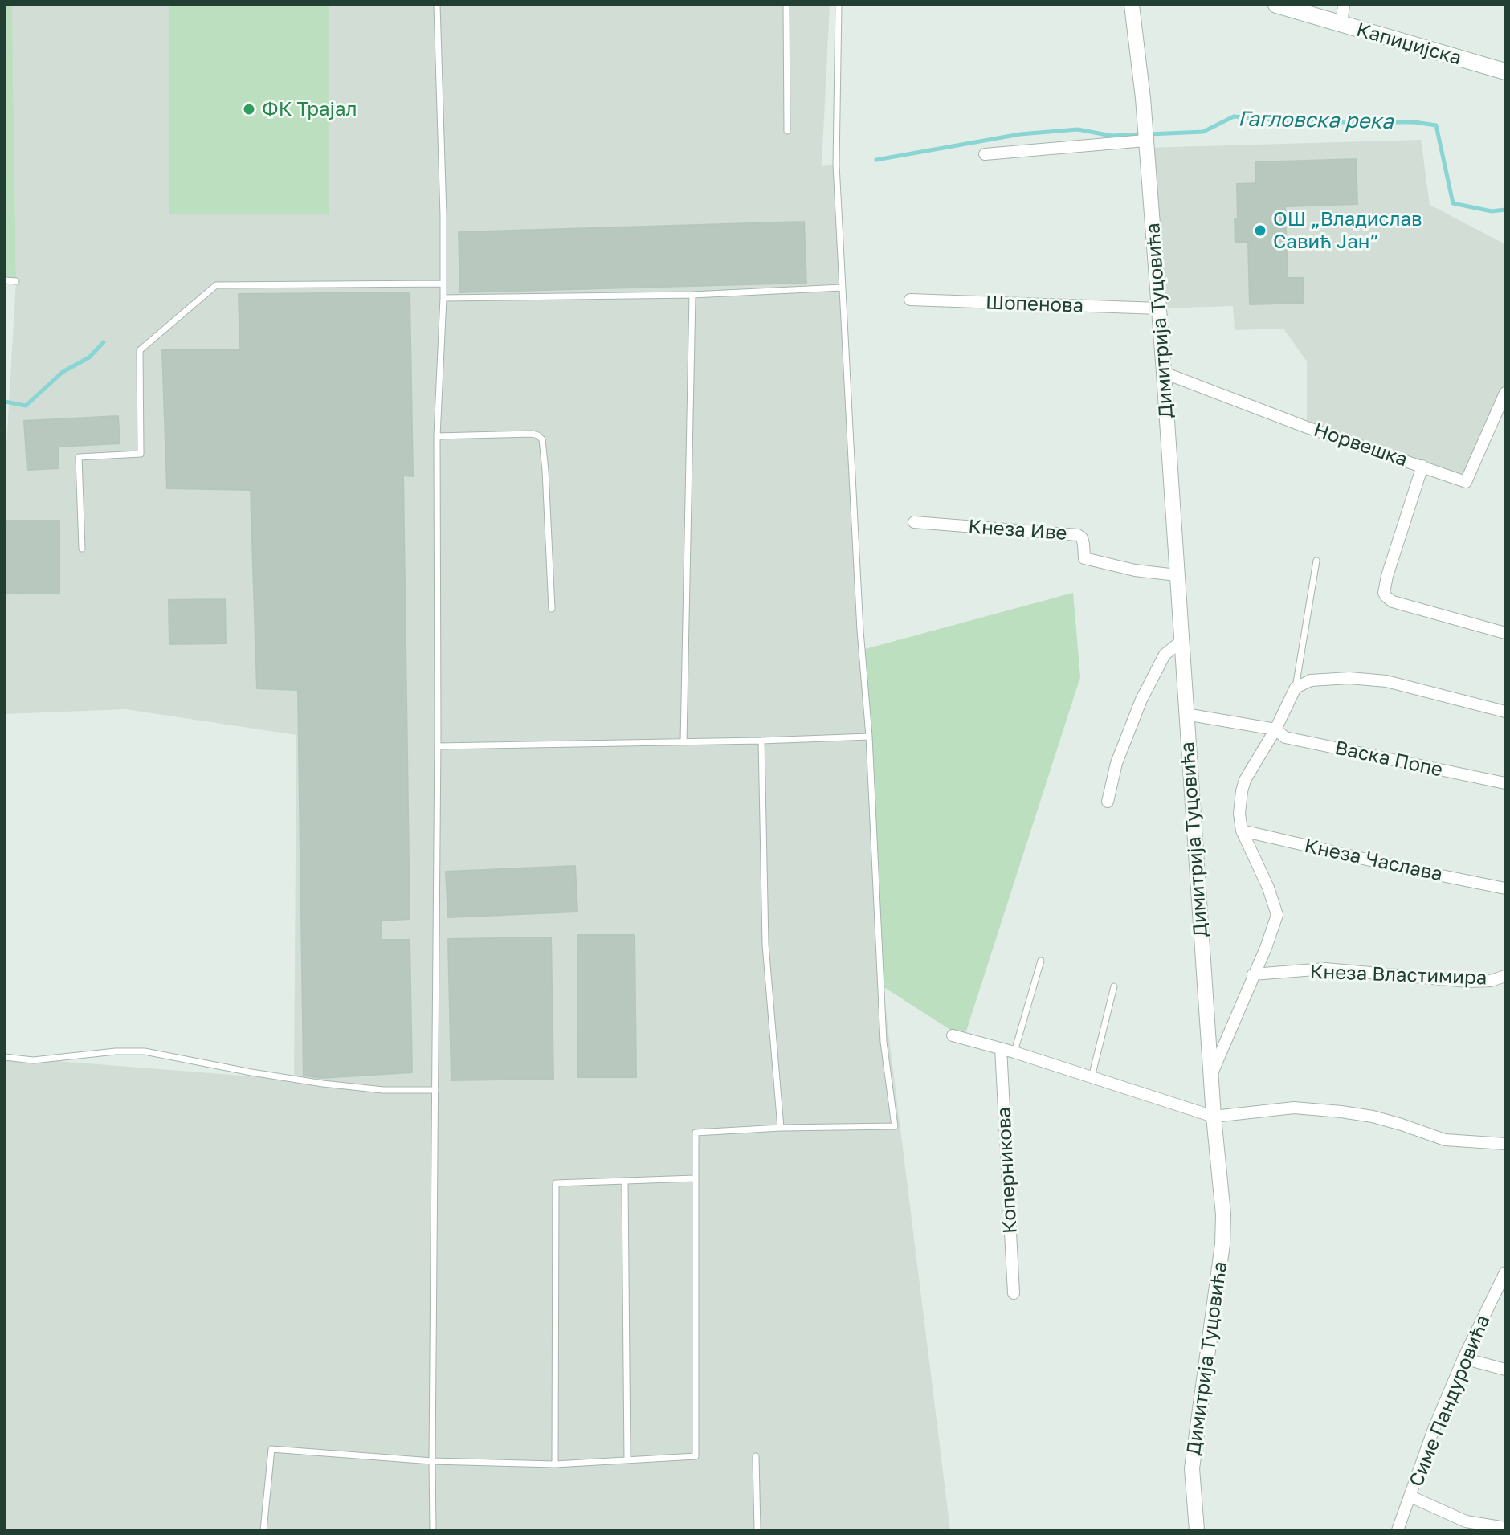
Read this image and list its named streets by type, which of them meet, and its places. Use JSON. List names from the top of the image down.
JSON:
{
  "streets": {
    "main road": ["Капиџијска"],
    "street": [
      "Шопенова",
      "Димитрија Туцовића",
      "Норвешка",
      "Кнеза Иве",
      "Васка Попе",
      "Кнеза Часлава",
      "Кнеза Властимира",
      "Коперникова",
      "Симе Пандуровића"
    ]
  },
  "crossings": [
    ["Шопенова", "Димитрија Туцовића"],
    ["Димитрија Туцовића", "Норвешка"],
    ["Димитрија Туцовића", "Кнеза Иве"],
    ["Димитрија Туцовића", "Васка Попе"]
  ],
  "water": ["Гагловска река"],
  "places": ["ФК Трајал", "ОШ „Владислав Савић Јан”"]
}
